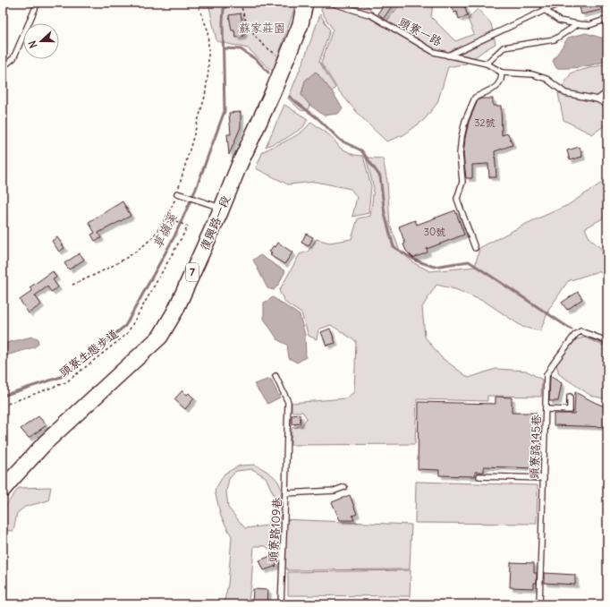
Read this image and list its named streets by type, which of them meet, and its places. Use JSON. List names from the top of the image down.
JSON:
{
  "streets": {
    "main road": ["復興路一段", "7"],
    "lane": ["頭寮一路", "頭寮路145巷", "頭寮路109巷"],
    "path": ["頭寮生態步道"]
  },
  "water": ["草嶺溪"],
  "parks": ["蘇家莊園"],
  "house_numbers": ["32號", "30號"],
  "north": "left"
}
